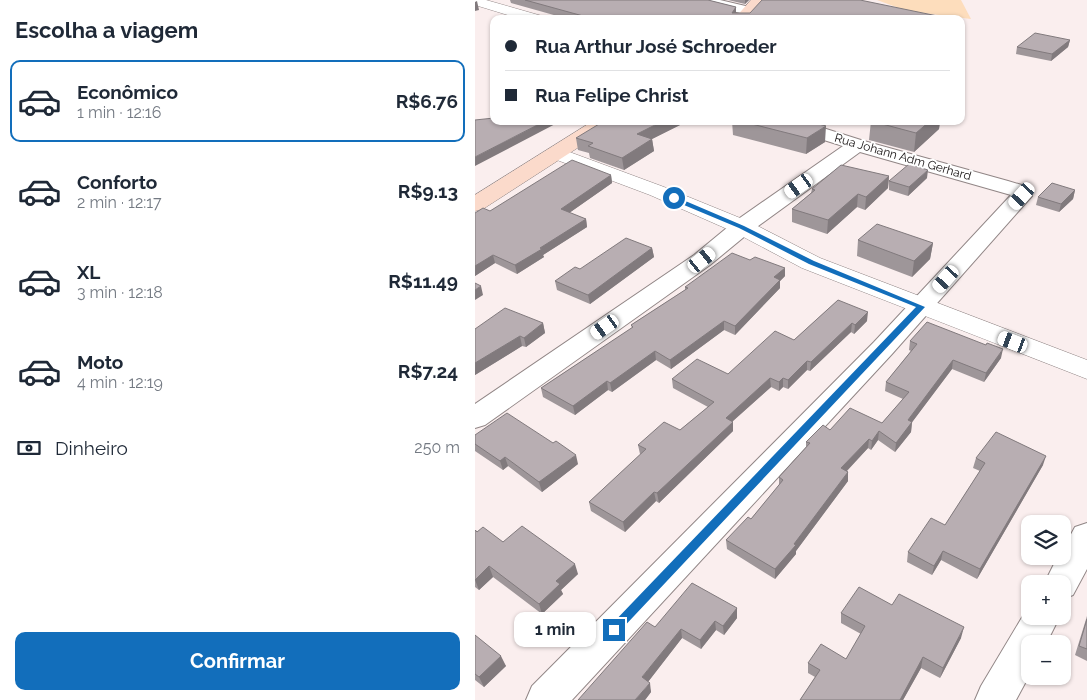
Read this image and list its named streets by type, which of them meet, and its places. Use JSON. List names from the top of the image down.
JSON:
{
  "streets": {
    "street": ["Rua Johann Adm Gerhard"]
  },
  "page": {
    "heading": "Escolha a viagem",
    "banner": ["Rua Arthur José Schroeder", "Rua Felipe Christ"],
    "list": [
      {
        "name": "Econômico",
        "note": "1 min · 12:16",
        "value": "R$6.76"
      },
      {
        "name": "Conforto",
        "note": "2 min · 12:17",
        "value": "R$9.13"
      },
      {
        "name": "XL",
        "note": "3 min · 12:18",
        "value": "R$11.49"
      },
      {
        "name": "Moto",
        "note": "4 min · 12:19",
        "value": "R$7.24"
      }
    ],
    "pay": ["Dinheiro", "250 m"],
    "map_buttons": ["+", "−"],
    "bubble": "1 min",
    "buttons": "Confirmar"
  }
}
